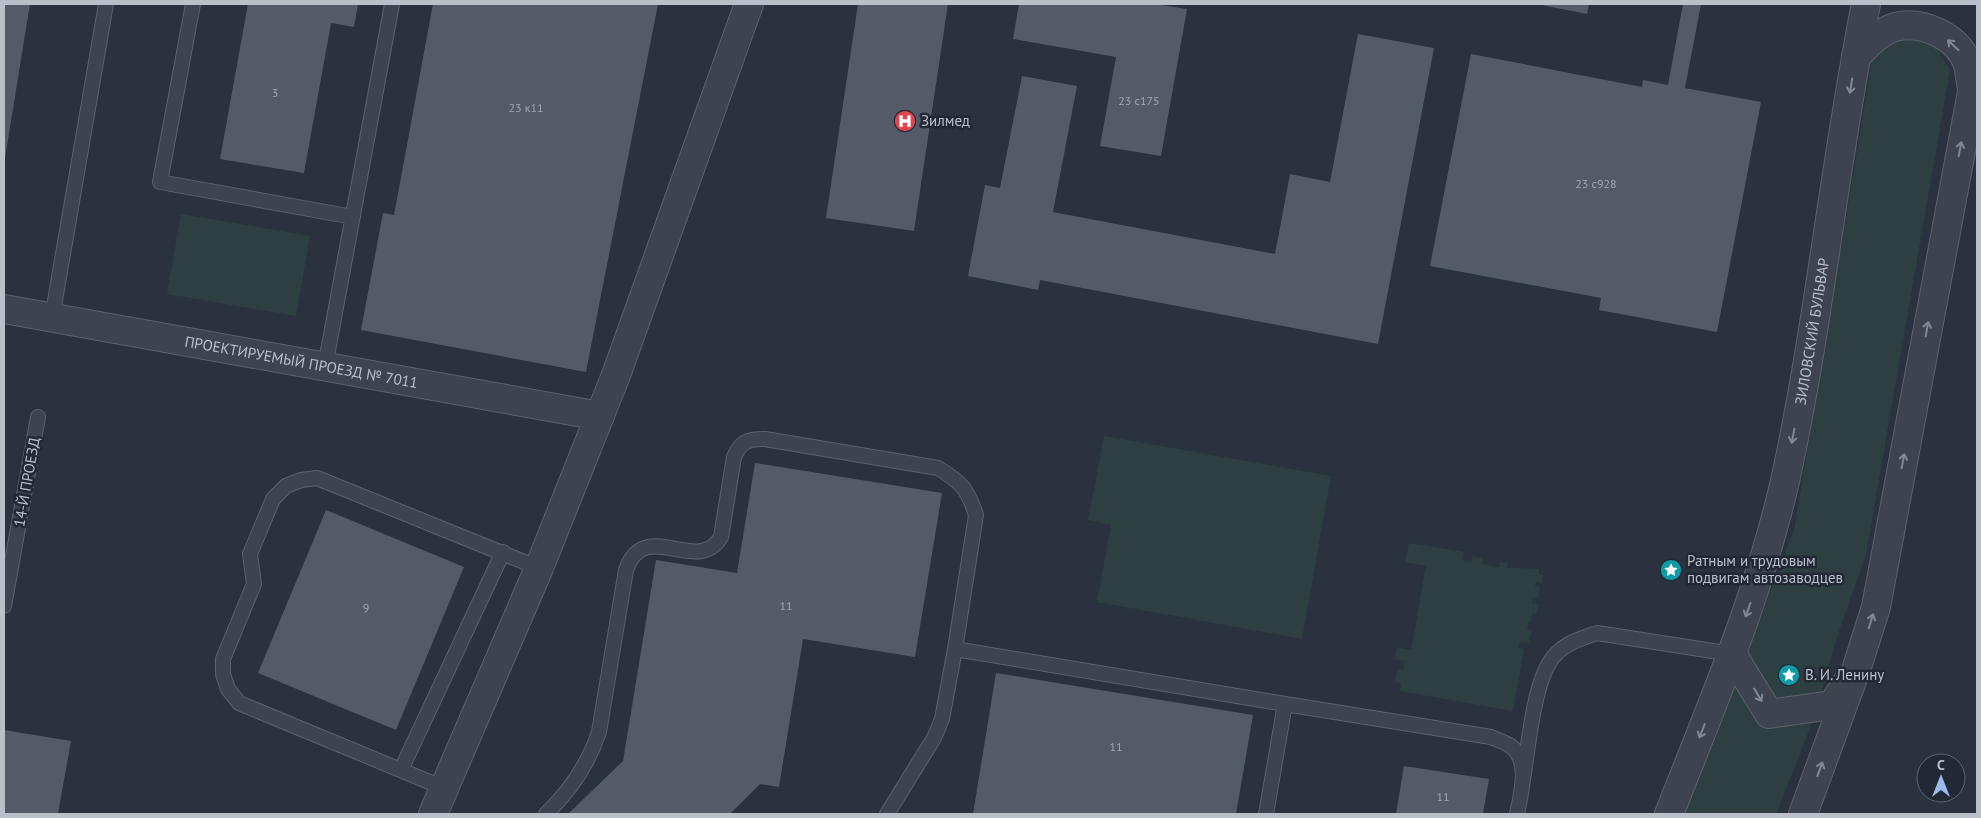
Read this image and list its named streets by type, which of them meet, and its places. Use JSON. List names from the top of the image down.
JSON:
{
  "streets": {
    "street": ["ЗИЛОВСКИЙ БУЛЬВАР", "ПРОЕКТИРУЕМЫЙ ПРОЕЗД № 7011"],
    "lane": ["14-Й ПРОЕЗД"]
  },
  "places": {
    "hospital": ["Зилмед"],
    "place": ["Ратным и трудовым подвигам автозаводцев", "В. И. Ленину"]
  },
  "house_numbers": [
    "3",
    "23 с175",
    "23 к11",
    "23 с928",
    "11",
    "9",
    "11",
    "11"
  ],
  "north": "top"
}
